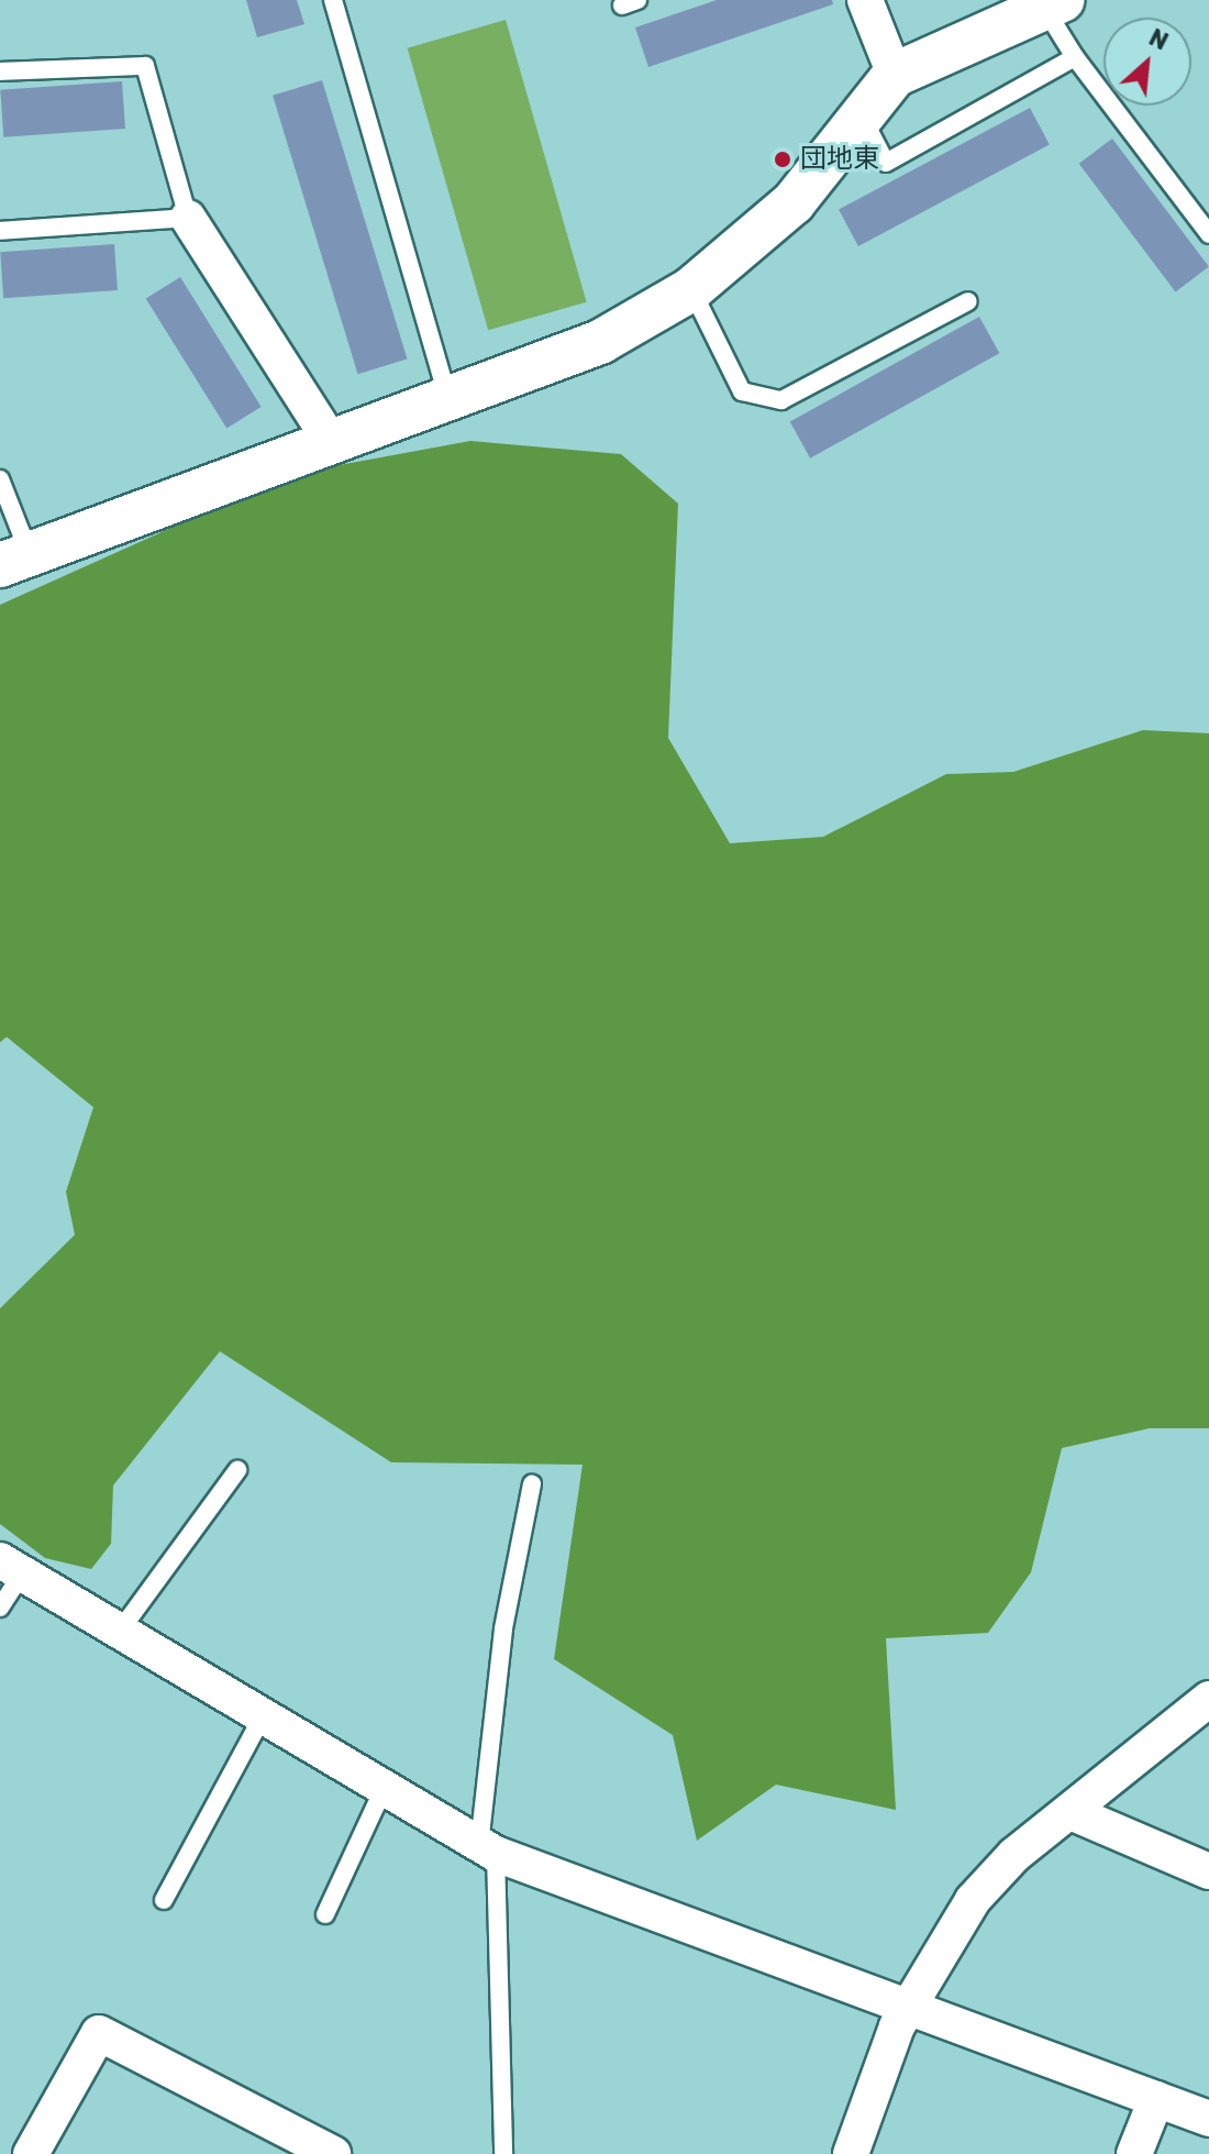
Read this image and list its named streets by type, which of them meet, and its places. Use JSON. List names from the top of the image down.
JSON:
{
  "places": ["団地東"],
  "north": "top right"
}
